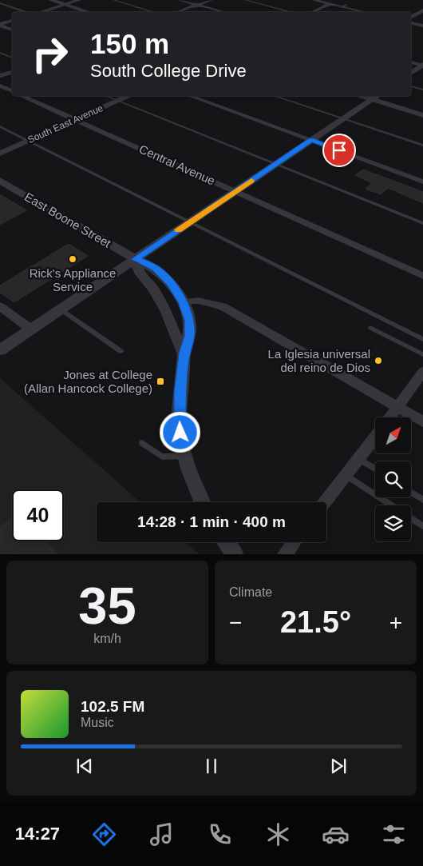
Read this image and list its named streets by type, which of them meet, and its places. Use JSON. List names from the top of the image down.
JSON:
{
  "streets": {
    "street": ["South East Avenue", "Central Avenue", "East Boone Street"]
  },
  "crossings": [
    ["South East Avenue", "Central Avenue"]
  ],
  "places": {
    "other": ["Rick's Appliance Service", "La Iglesia universal del reino de Dios"],
    "transit": ["Jones at College (Allan Hancock College)"]
  },
  "north": "top right",
  "page": {
    "turn": ["150 m", "South College Drive"],
    "limit": "40",
    "trip": "14:28 · 1 min · 400 m",
    "tile": [
      ["35", "km/h"],
      "Climate"
    ],
    "heat": ["−", "21.5°", "+"],
    "song": ["102.5 FM", "Music"],
    "tabs": "14:27"
  }
}
